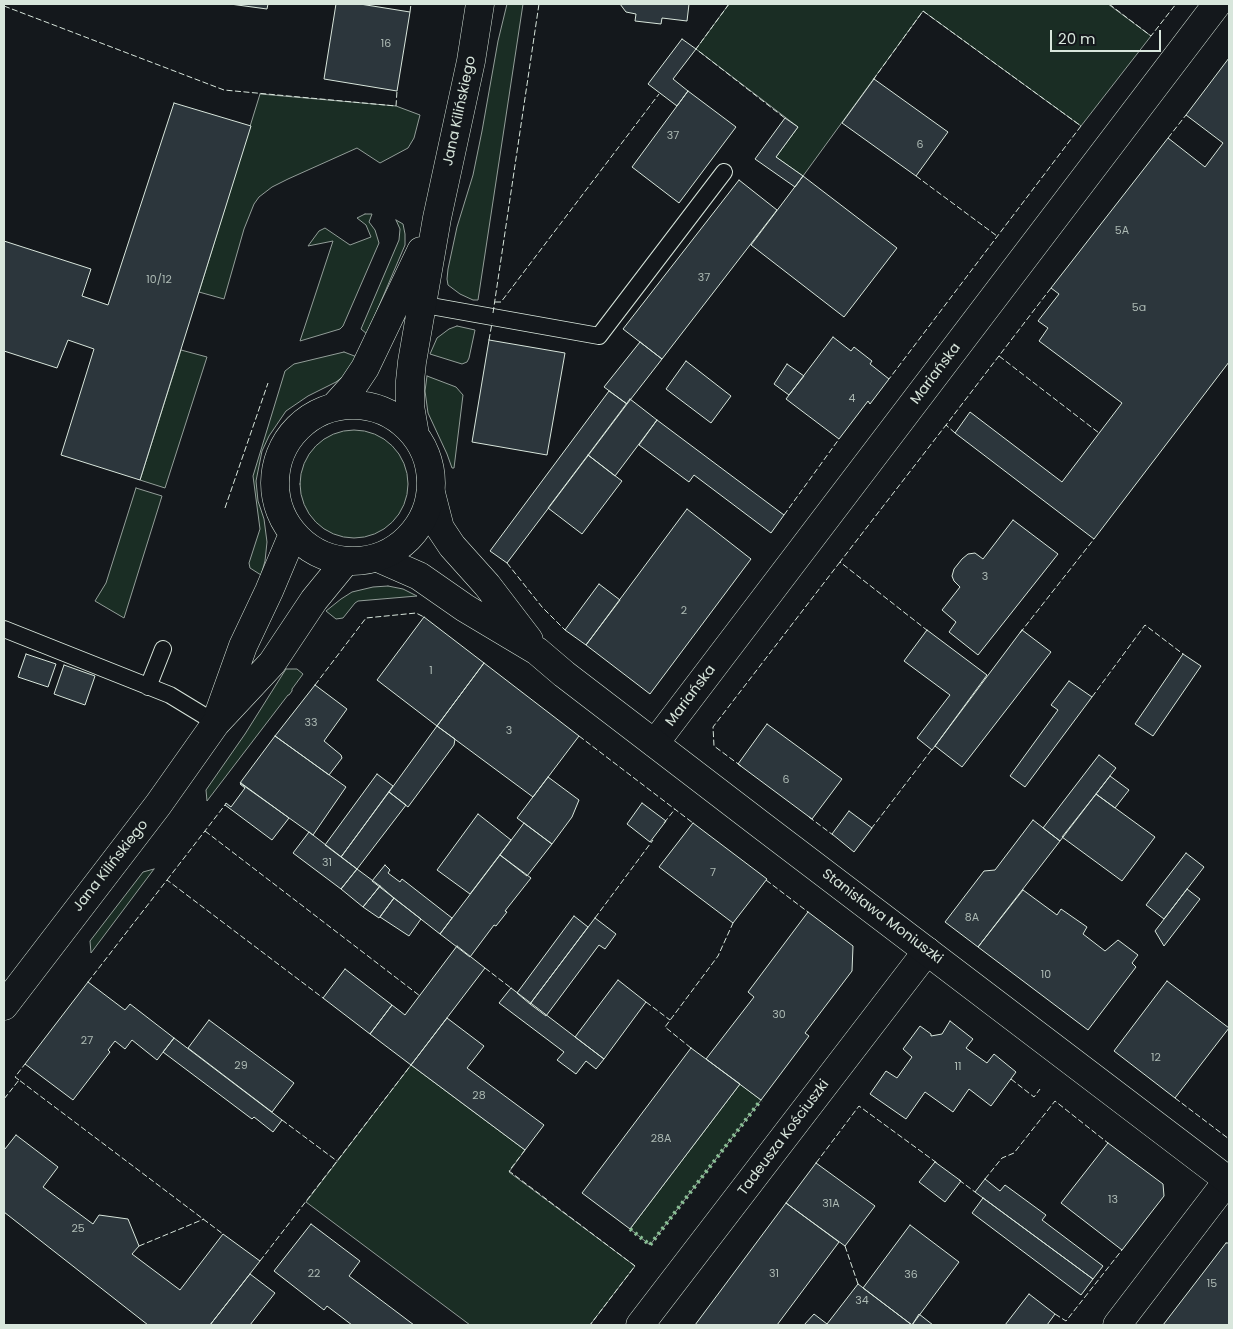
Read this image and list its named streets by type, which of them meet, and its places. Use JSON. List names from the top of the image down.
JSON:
{
  "streets": {
    "street": [
      "Jana Kilińskiego",
      "Mariańska",
      "Stanisława Moniuszki",
      "Tadeusza Kościuszki"
    ]
  },
  "crossings": [
    ["Jana Kilińskiego", "Stanisława Moniuszki"],
    ["Mariańska", "Stanisława Moniuszki"],
    ["Stanisława Moniuszki", "Tadeusza Kościuszki"]
  ],
  "house_numbers": [
    "16",
    "37",
    "6",
    "5A",
    "37",
    "10/12",
    "5a",
    "4",
    "3",
    "2",
    "1",
    "33",
    "3",
    "6",
    "31",
    "7",
    "8A",
    "10",
    "30",
    "27",
    "12",
    "29",
    "11",
    "28",
    "28A",
    "13",
    "31A",
    "25",
    "22",
    "31",
    "36",
    "15",
    "34"
  ],
  "scale_bar": "20 m"
}
